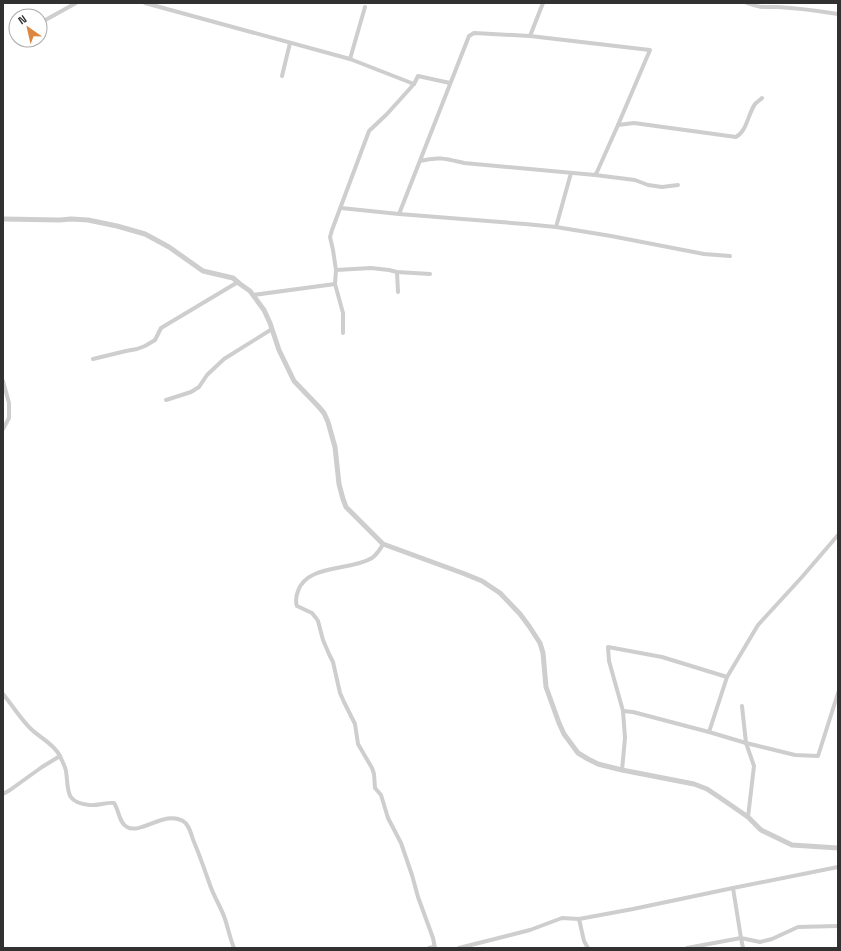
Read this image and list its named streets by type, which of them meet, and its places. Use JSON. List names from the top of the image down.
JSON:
{
  "north": "top left"
}
